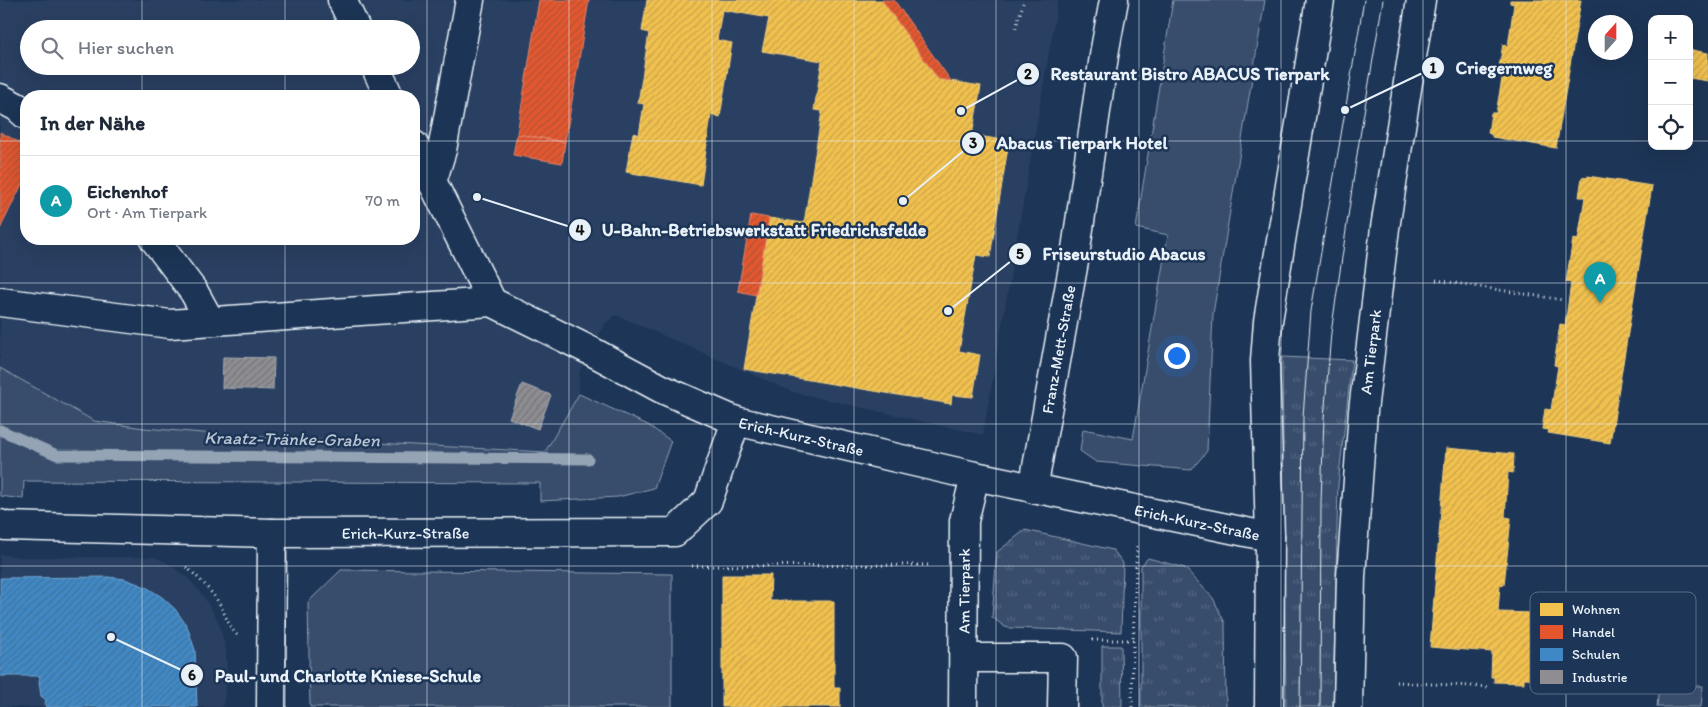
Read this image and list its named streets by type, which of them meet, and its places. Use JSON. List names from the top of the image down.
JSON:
{
  "streets": {
    "street": ["Franz-Mett-Straße", "Am Tierpark", "Erich-Kurz-Straße"]
  },
  "crossings": [
    ["Franz-Mett-Straße", "Erich-Kurz-Straße"],
    ["Am Tierpark", "Erich-Kurz-Straße"]
  ],
  "water": ["Kraatz-Tränke-Graben"],
  "places": [
    "Criegernweg",
    "Restaurant Bistro ABACUS Tierpark",
    "U-Bahn-Betriebswerkstatt Friedrichsfelde",
    "Abacus Tierpark Hotel",
    "Friseurstudio Abacus",
    "Paul- und Charlotte Kniese-Schule"
  ],
  "legend": [
    "Wohnen",
    "Handel",
    "Schulen",
    "Industrie"
  ],
  "north": "top",
  "page": {
    "map_buttons": ["+", "−"],
    "search": "Hier suchen",
    "heading": "In der Nähe",
    "list": [
      {
        "mark": "A",
        "name": "Eichenhof",
        "note": "Ort · Am Tierpark",
        "value": "70 m"
      }
    ],
    "pins": "A"
  }
}
